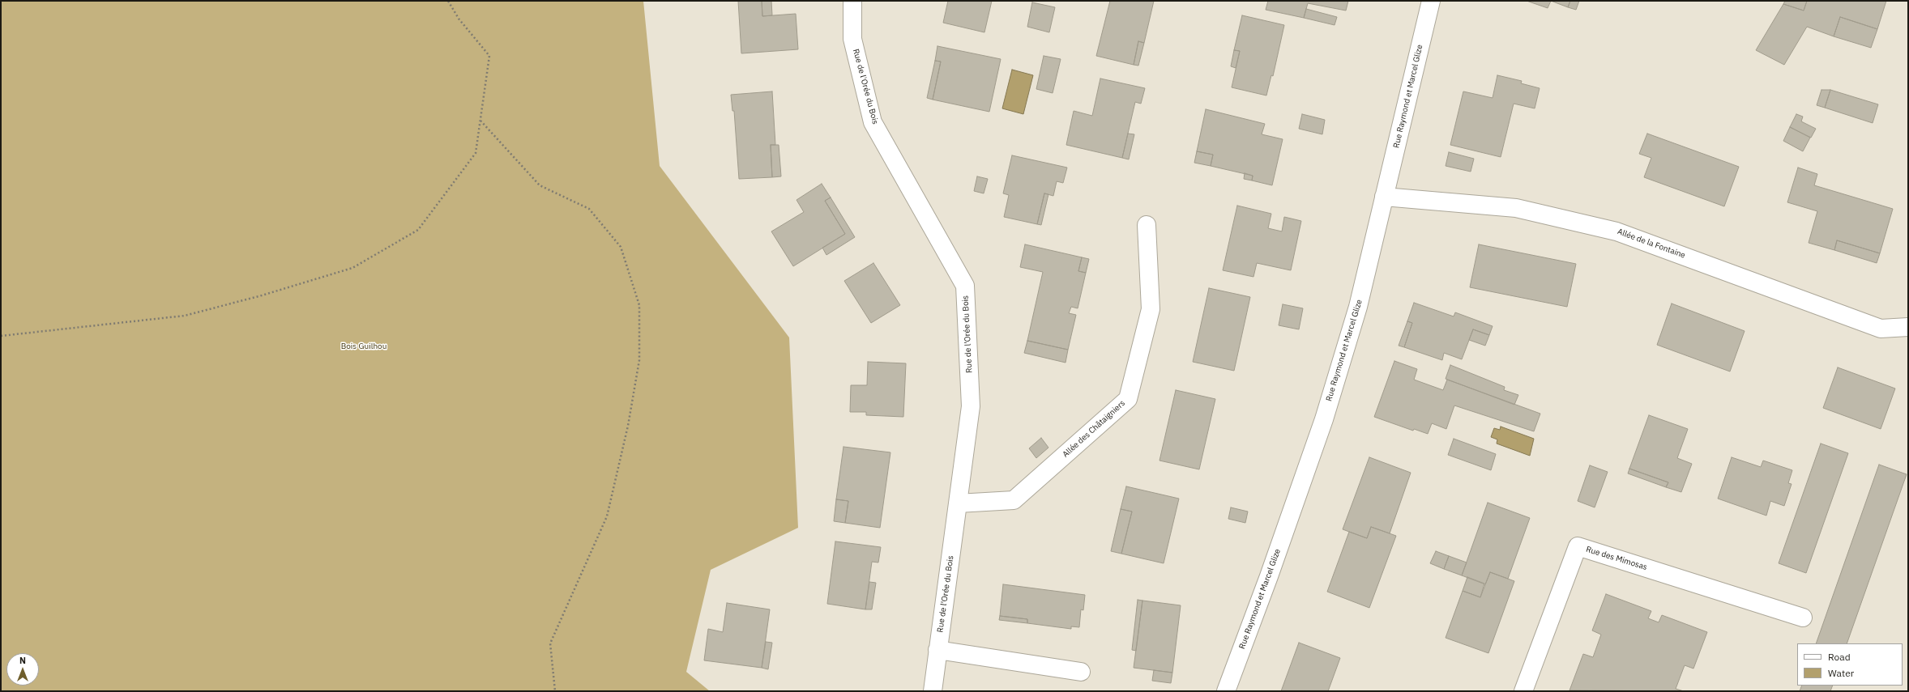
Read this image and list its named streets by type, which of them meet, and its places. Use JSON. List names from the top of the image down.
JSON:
{
  "streets": {
    "street": [
      "Rue de l'Orée du Bois",
      "Rue Raymond et Marcel Glize",
      "Allée de la Fontaine",
      "Allée des Châtaigniers",
      "Rue des Mimosas"
    ]
  },
  "crossings": [
    ["Rue de l'Orée du Bois", "Allée des Châtaigniers"],
    ["Rue Raymond et Marcel Glize", "Allée de la Fontaine"]
  ],
  "parks": ["Bois Guilhou"],
  "legend": ["Road", "Water"],
  "north": "top"
}
